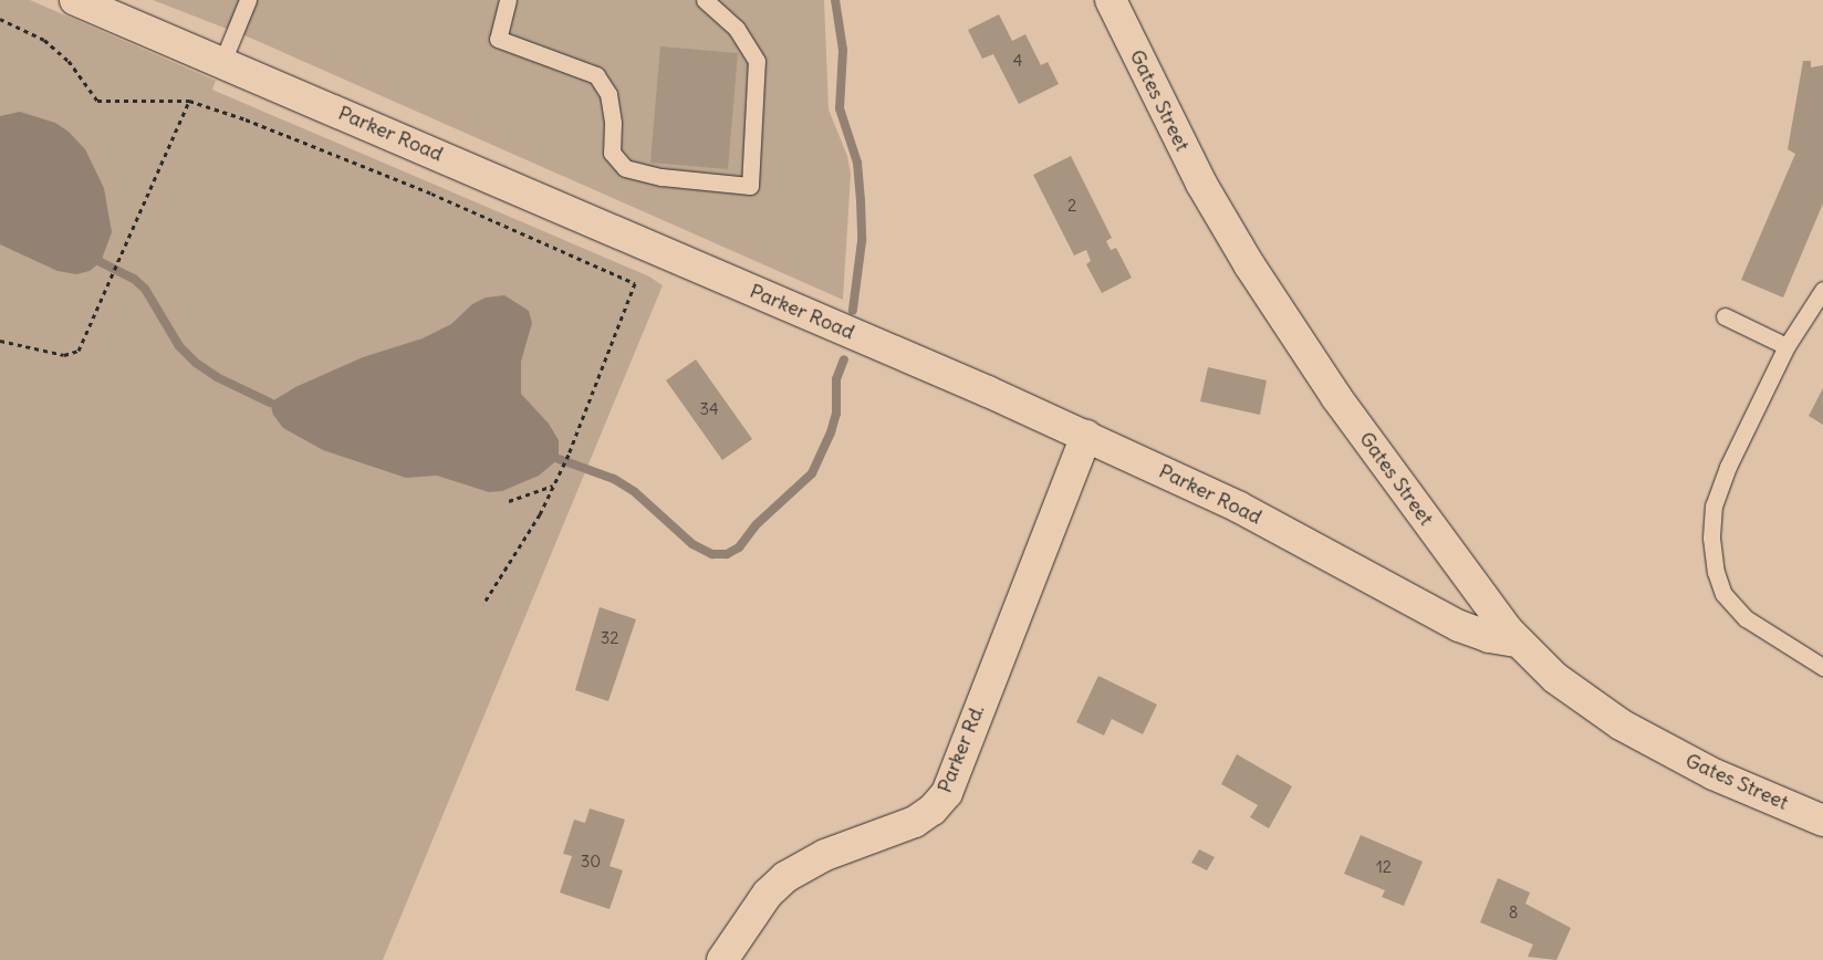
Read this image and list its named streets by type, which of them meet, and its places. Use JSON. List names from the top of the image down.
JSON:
{
  "streets": {
    "street": ["Gates Street", "Parker Road", "Parker Rd."]
  },
  "crossings": [
    ["Gates Street", "Parker Road"],
    ["Parker Road", "Parker Rd."]
  ],
  "house_numbers": [
    "4",
    "2",
    "34",
    "32",
    "30",
    "12",
    "8"
  ]
}
